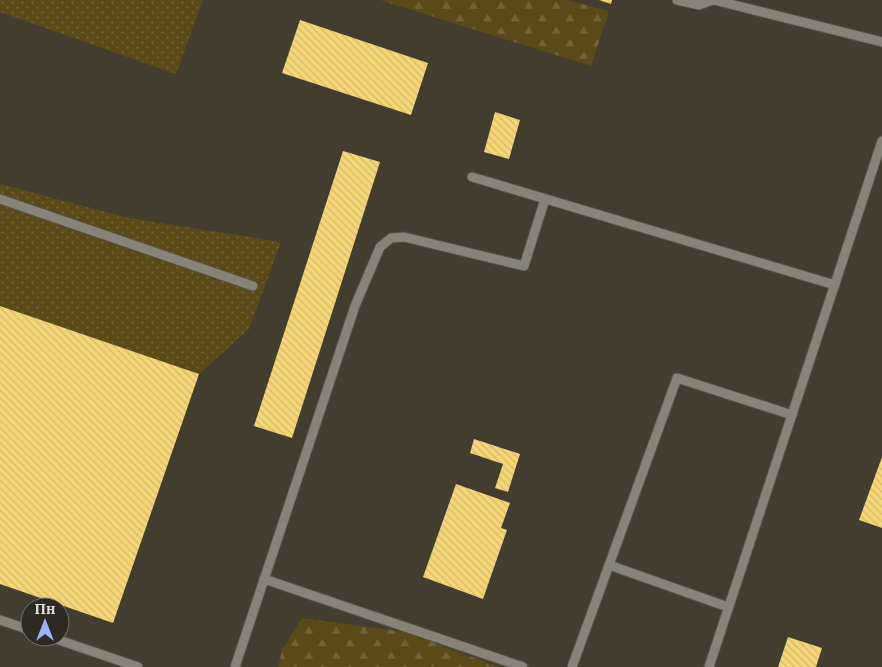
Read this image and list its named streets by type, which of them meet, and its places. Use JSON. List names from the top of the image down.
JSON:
{
  "north": "top"
}
